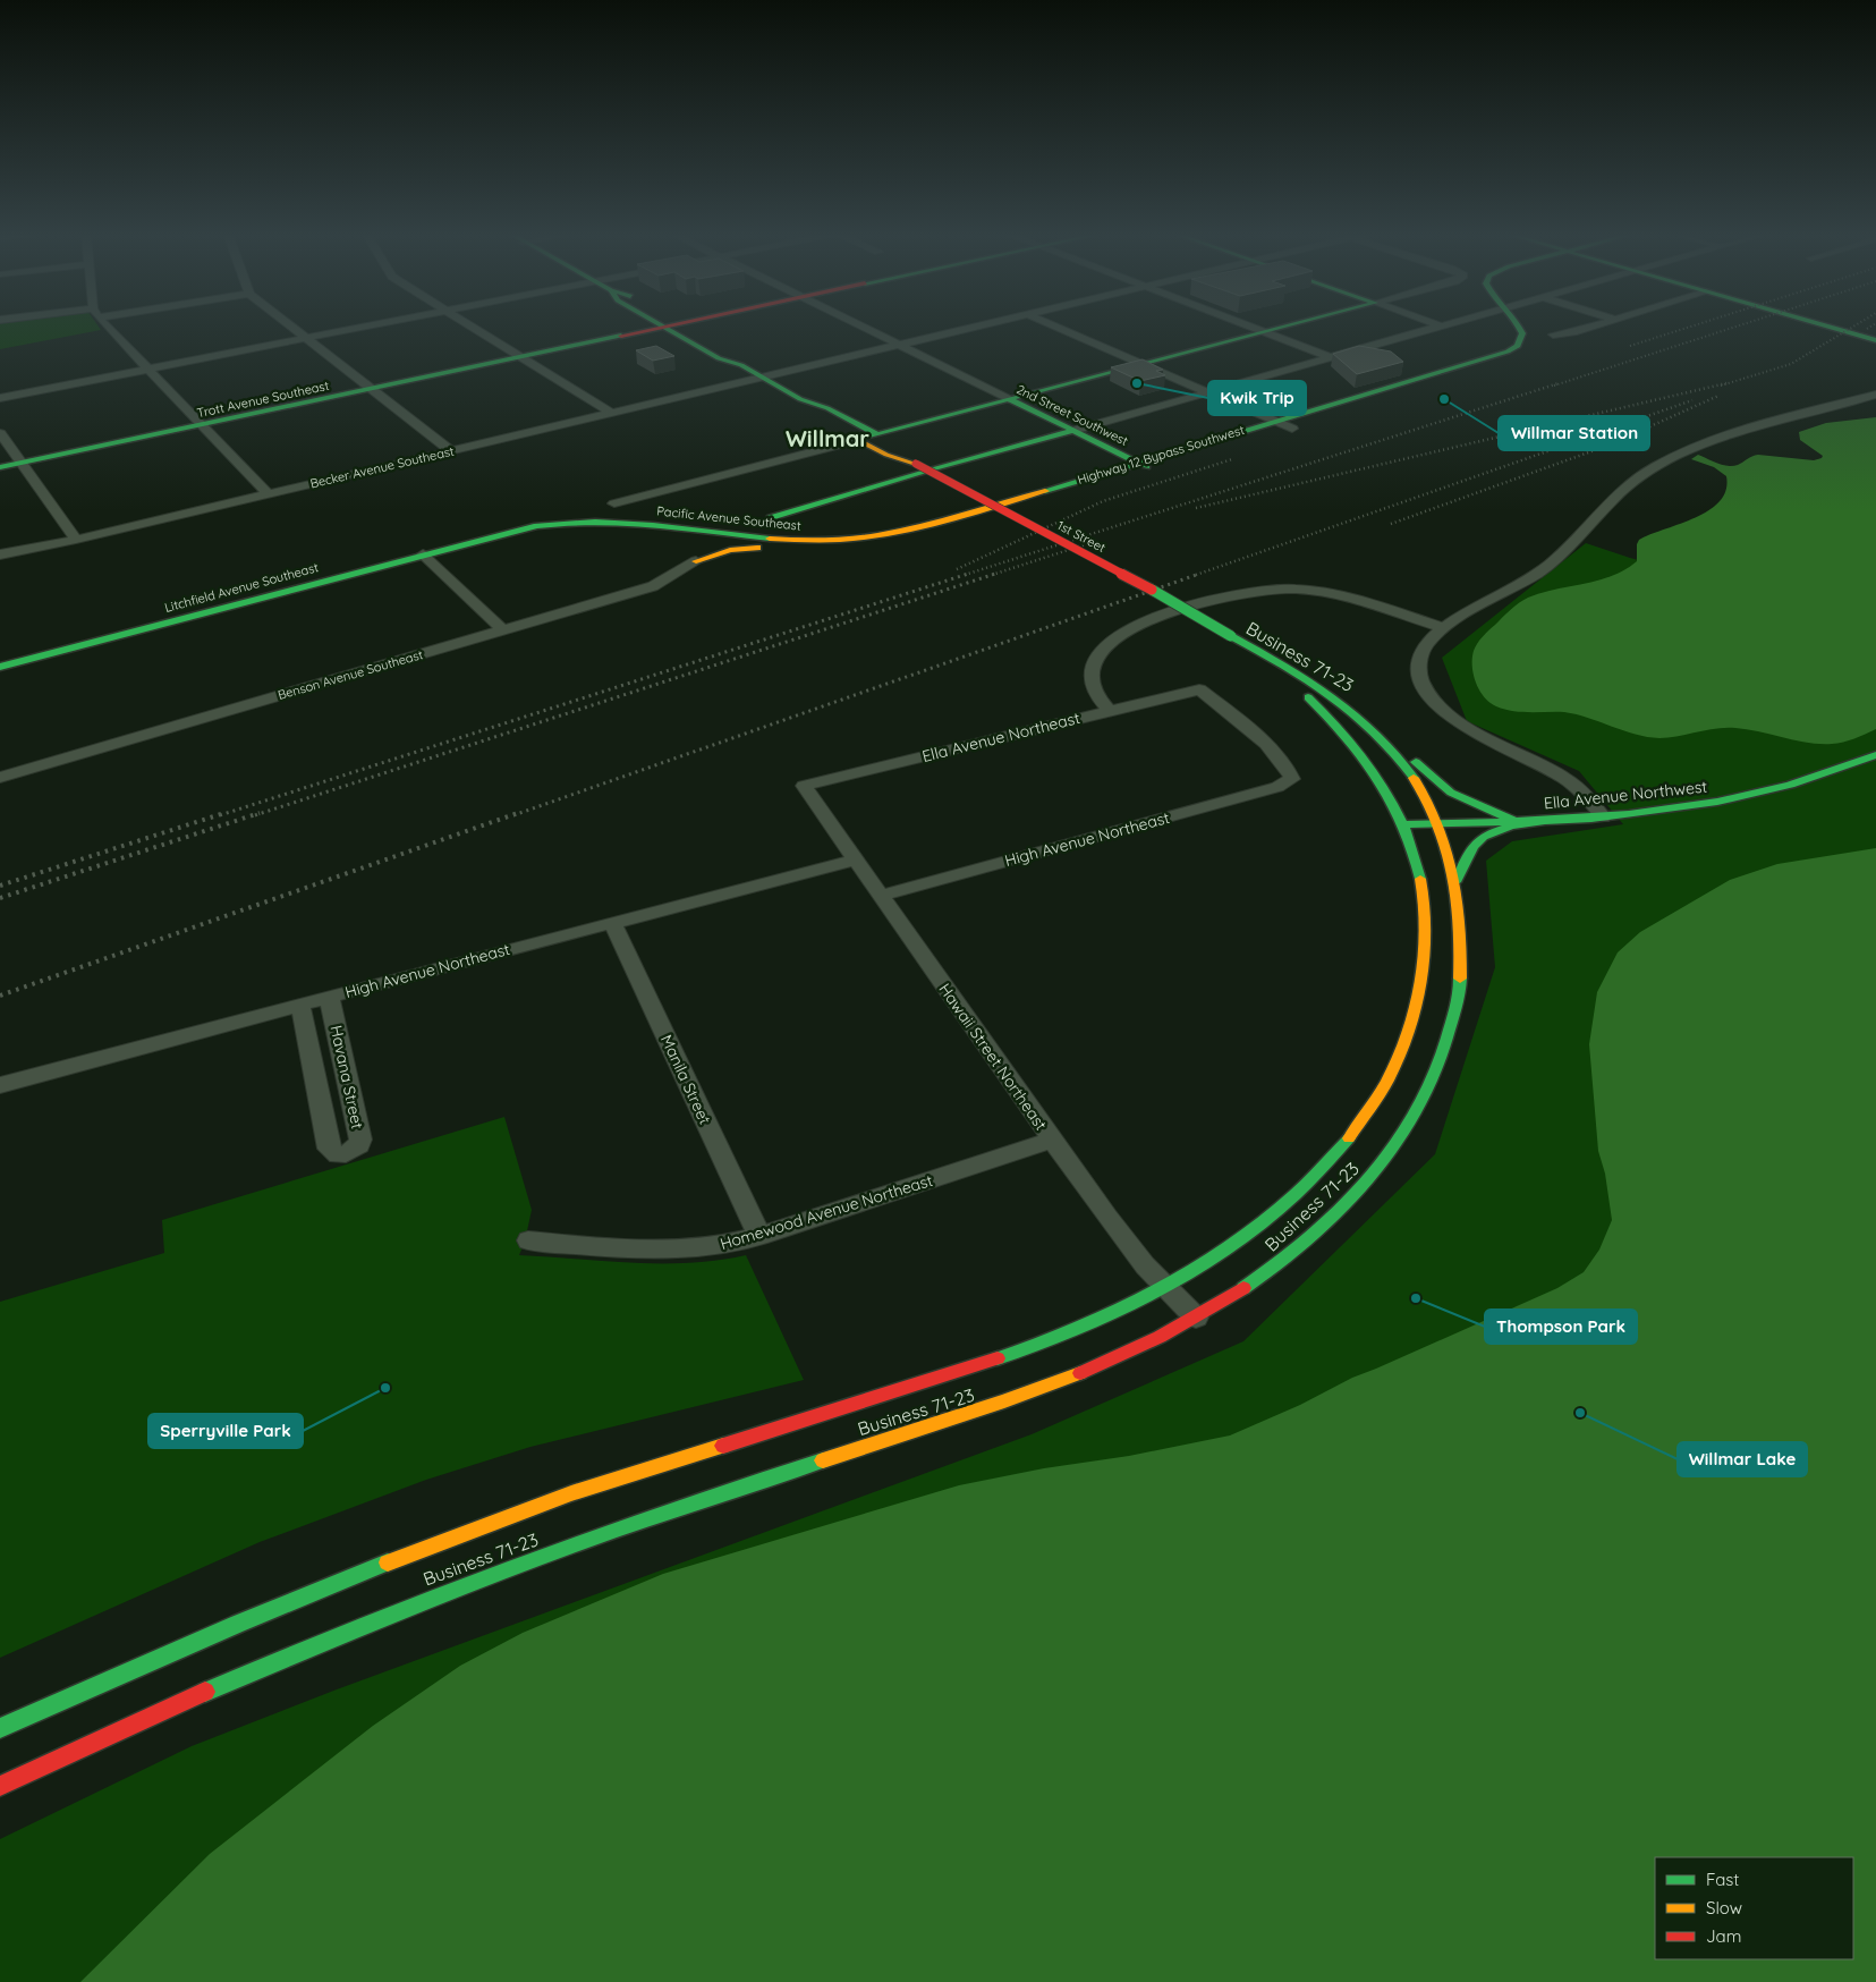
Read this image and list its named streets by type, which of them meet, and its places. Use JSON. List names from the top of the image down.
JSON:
{
  "streets": {
    "main road": [
      "Trott Avenue Southeast",
      "2nd Street Southwest",
      "Highway 12 Bypass Southwest",
      "Pacific Avenue Southeast",
      "1st Street",
      "Litchfield Avenue Southeast",
      "Business 71-23",
      "Ella Avenue Northwest"
    ],
    "street": [
      "Becker Avenue Southeast",
      "Benson Avenue Southeast",
      "Ella Avenue Northeast",
      "High Avenue Northeast",
      "Hawaii Street Northeast",
      "Havana Street",
      "Manila Street",
      "Homewood Avenue Northeast"
    ]
  },
  "crossings": [
    ["2nd Street Southwest", "Highway 12 Bypass Southwest"],
    ["2nd Street Southwest", "Becker Avenue Southeast"],
    ["Highway 12 Bypass Southwest", "Pacific Avenue Southeast"],
    ["Pacific Avenue Southeast", "Litchfield Avenue Southeast"],
    ["1st Street", "Business 71-23"],
    ["Business 71-23", "Ella Avenue Northwest"],
    ["Business 71-23", "Hawaii Street Northeast"],
    ["Ella Avenue Northeast", "High Avenue Northeast"],
    ["Ella Avenue Northeast", "Hawaii Street Northeast"],
    ["High Avenue Northeast", "Hawaii Street Northeast"],
    ["High Avenue Northeast", "Havana Street"],
    ["High Avenue Northeast", "Manila Street"],
    ["Hawaii Street Northeast", "Homewood Avenue Northeast"],
    ["Manila Street", "Homewood Avenue Northeast"]
  ],
  "districts": ["Willmar"],
  "places": [
    "Kwik Trip",
    "Willmar Station",
    "Thompson Park",
    "Sperryville Park",
    "Willmar Lake"
  ],
  "legend": ["Fast", "Slow", "Jam"]
}
